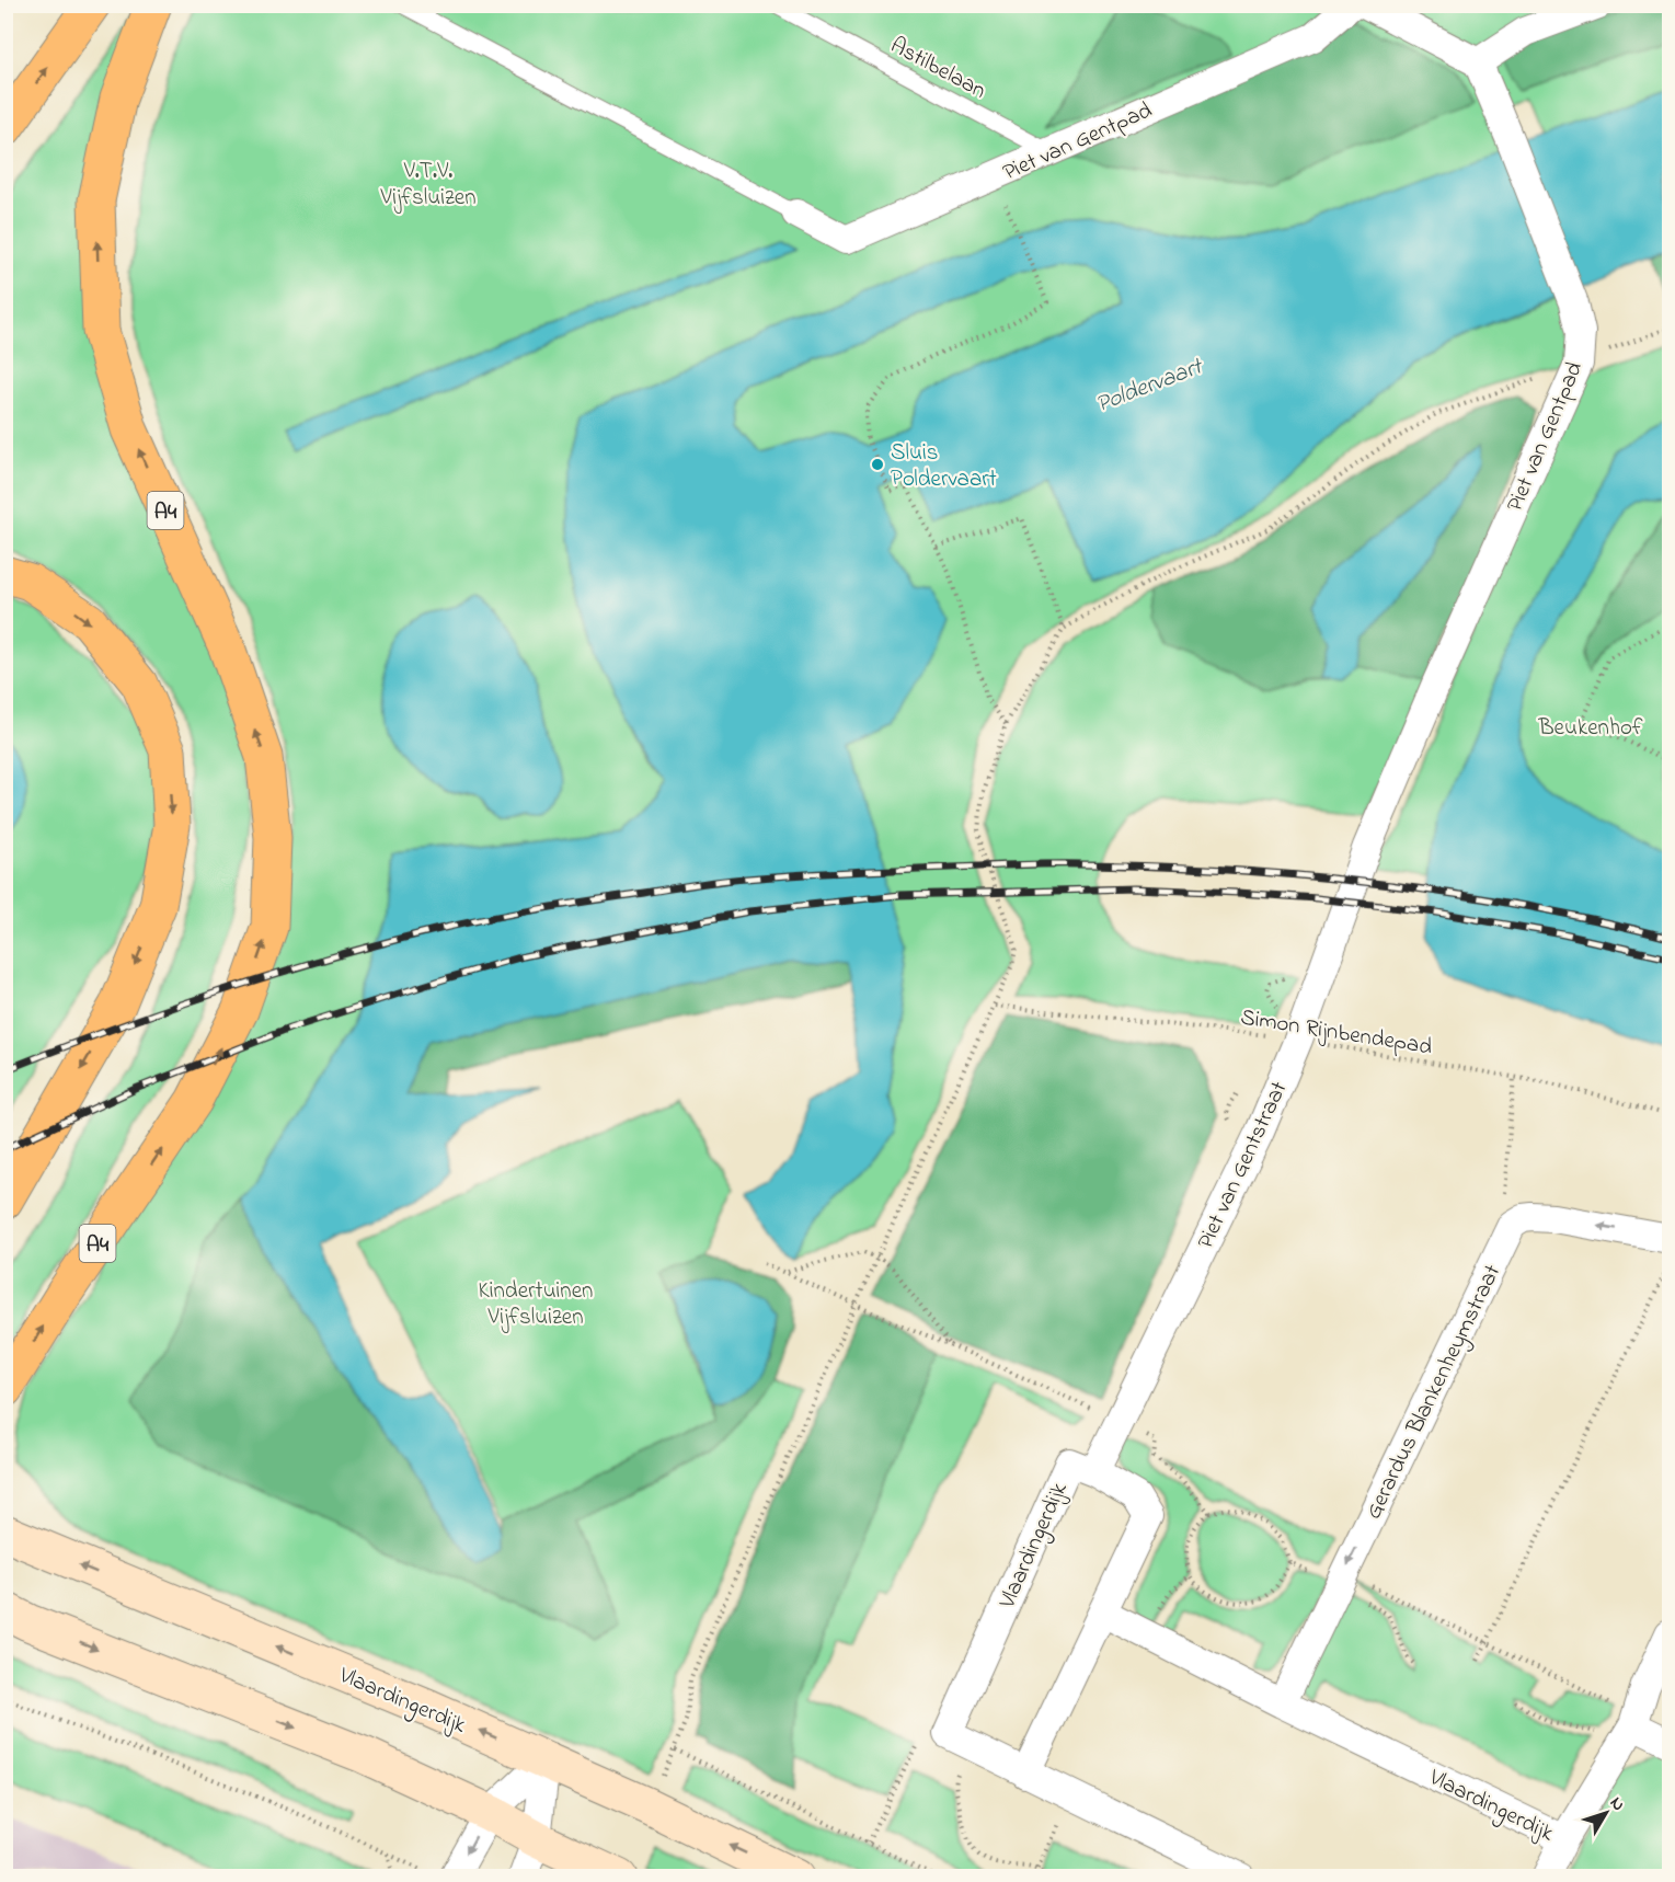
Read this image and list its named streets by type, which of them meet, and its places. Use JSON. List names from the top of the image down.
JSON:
{
  "streets": {
    "highway": ["A4"],
    "main road": ["Vlaardingerdijk"],
    "street": ["Piet van Gentpad", "Piet van Gentstraat", "Gerardus Blankenheymstraat"],
    "lane": ["Astilbelaan"],
    "path": ["Simon Rijnbendepad"]
  },
  "crossings": [
    ["Astilbelaan", "Piet van Gentpad"],
    ["Piet van Gentpad", "Piet van Gentstraat"],
    ["Simon Rijnbendepad", "Piet van Gentstraat"],
    ["Piet van Gentstraat", "Vlaardingerdijk"],
    ["Gerardus Blankenheymstraat", "Vlaardingerdijk"]
  ],
  "one_way": ["Gerardus Blankenheymstraat", "Vlaardingerdijk"],
  "water": ["Poldervaart"],
  "parks": ["V.T.V. Vijfsluizen", "Beukenhof", "Kindertuinen Vijfsluizen"],
  "places": ["Sluis Poldervaart"],
  "north": "top right"
}
